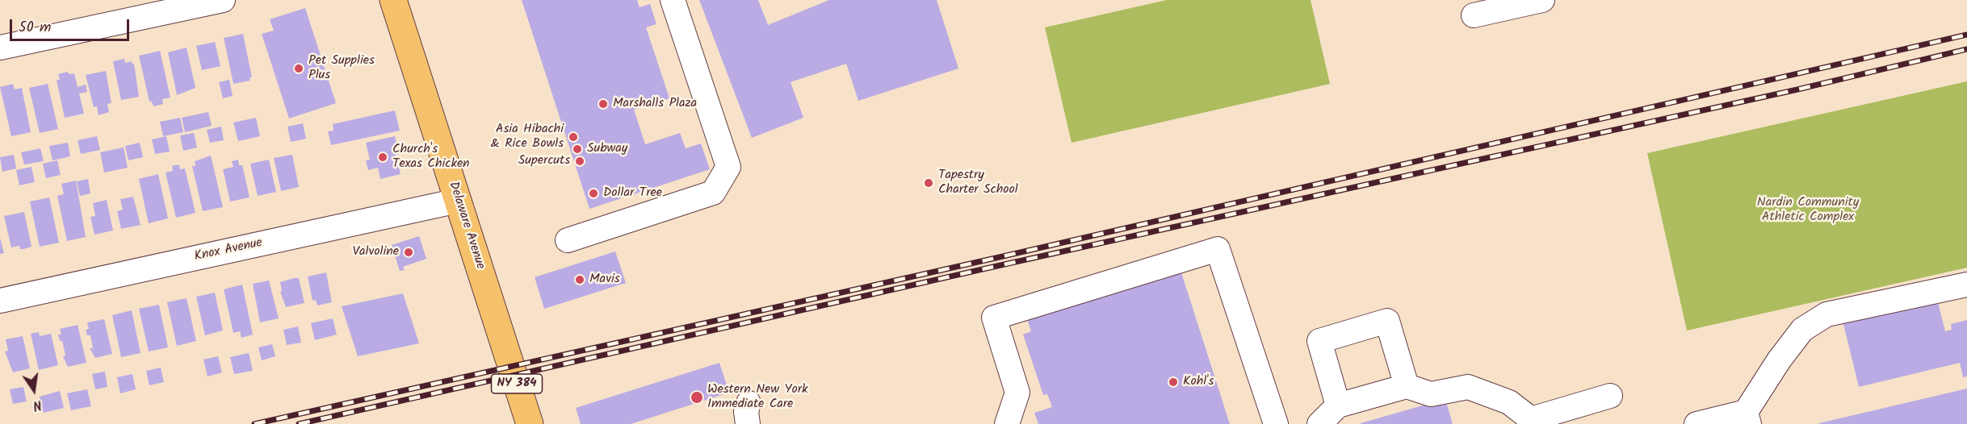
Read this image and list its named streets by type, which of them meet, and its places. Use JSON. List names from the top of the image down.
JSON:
{
  "streets": {
    "main road": ["Delaware Avenue", "NY 384"],
    "street": ["Knox Avenue"]
  },
  "crossings": [
    ["Delaware Avenue", "Knox Avenue"]
  ],
  "parks": ["Nardin Community Athletic Complex"],
  "places": [
    "Pet Supplies Plus",
    "Marshalls Plaza",
    "Asia Hibachi & Rice Bowls",
    "Subway",
    "Church's Texas Chicken",
    "Supercuts",
    "Tapestry Charter School",
    "Dollar Tree",
    "Valvoline",
    "Mavis",
    "Kohl's",
    "Western New York Immediate Care"
  ],
  "scale_bar": "50 m",
  "north": "bottom"
}
